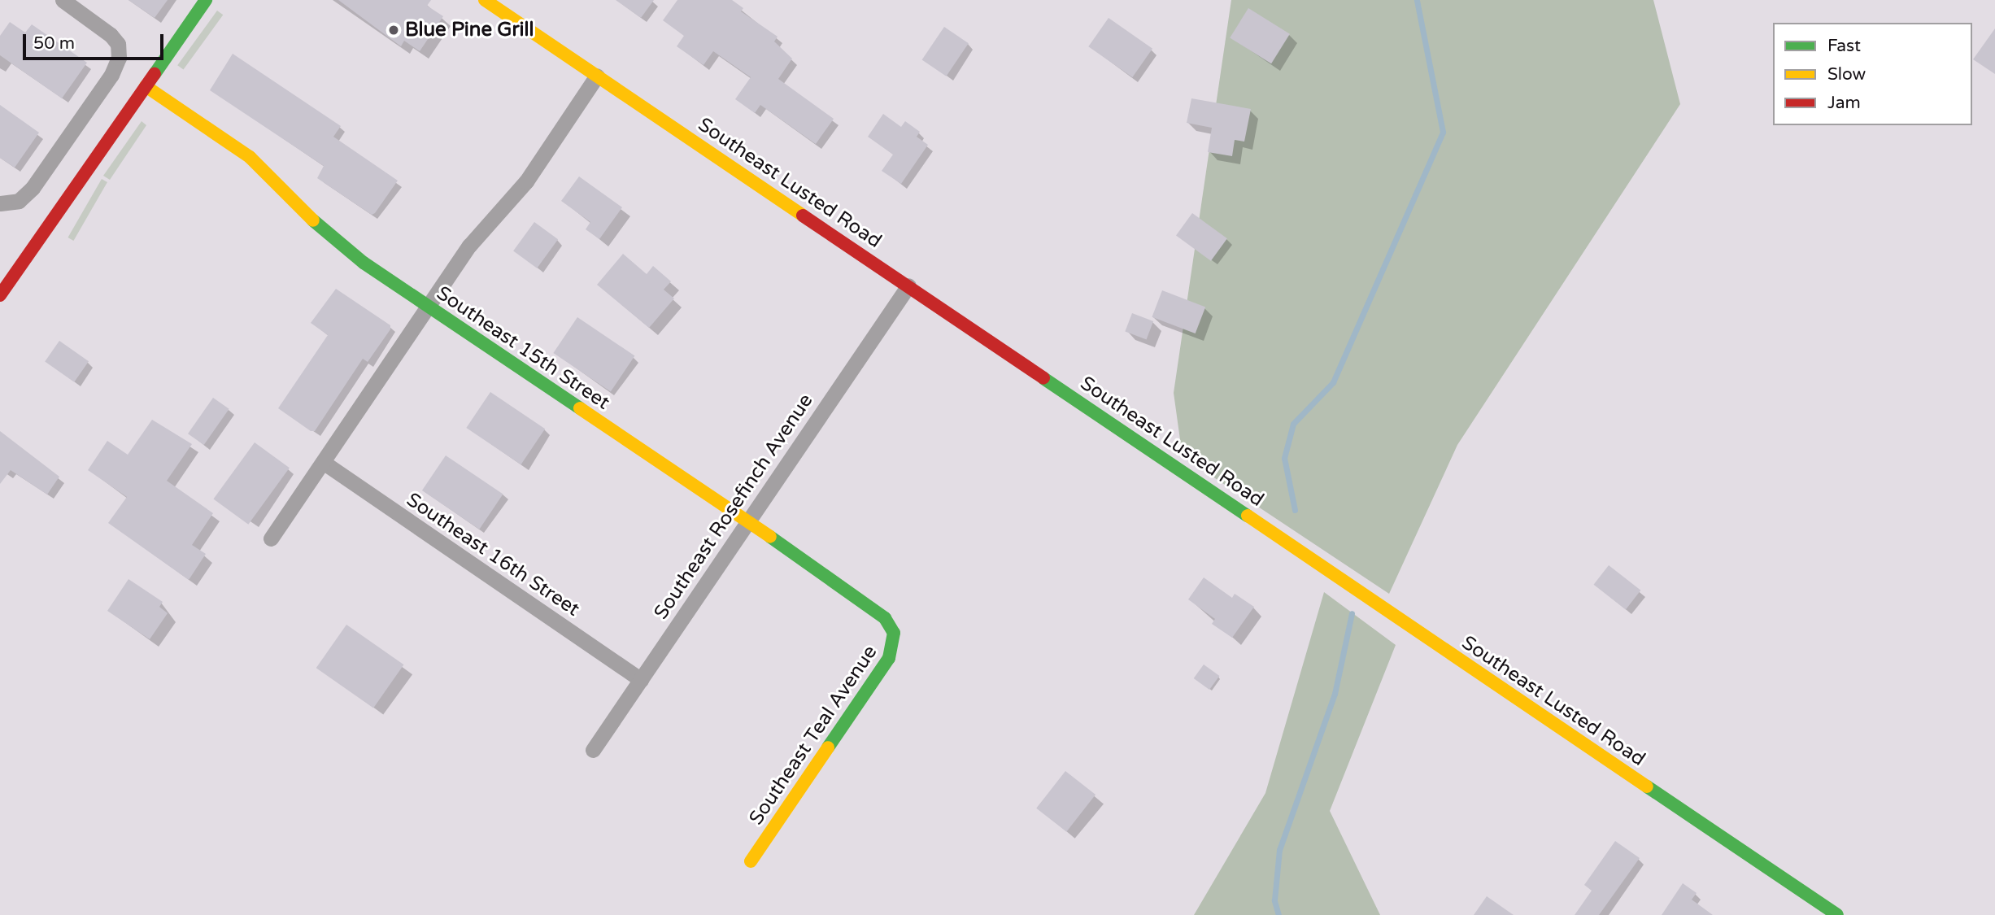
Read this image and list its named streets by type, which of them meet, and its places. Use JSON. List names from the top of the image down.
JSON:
{
  "streets": {
    "main road": ["Southeast Lusted Road", "Southeast 15th Street", "Southeast Teal Avenue"],
    "street": ["Southeast Rosefinch Avenue", "Southeast 16th Street"]
  },
  "crossings": [
    ["Southeast Lusted Road", "Southeast Rosefinch Avenue"],
    ["Southeast 15th Street", "Southeast Rosefinch Avenue"],
    ["Southeast 15th Street", "Southeast Teal Avenue"],
    ["Southeast Rosefinch Avenue", "Southeast 16th Street"]
  ],
  "places": ["Blue Pine Grill"],
  "legend": ["Fast", "Slow", "Jam"],
  "scale_bar": "50 m"
}
